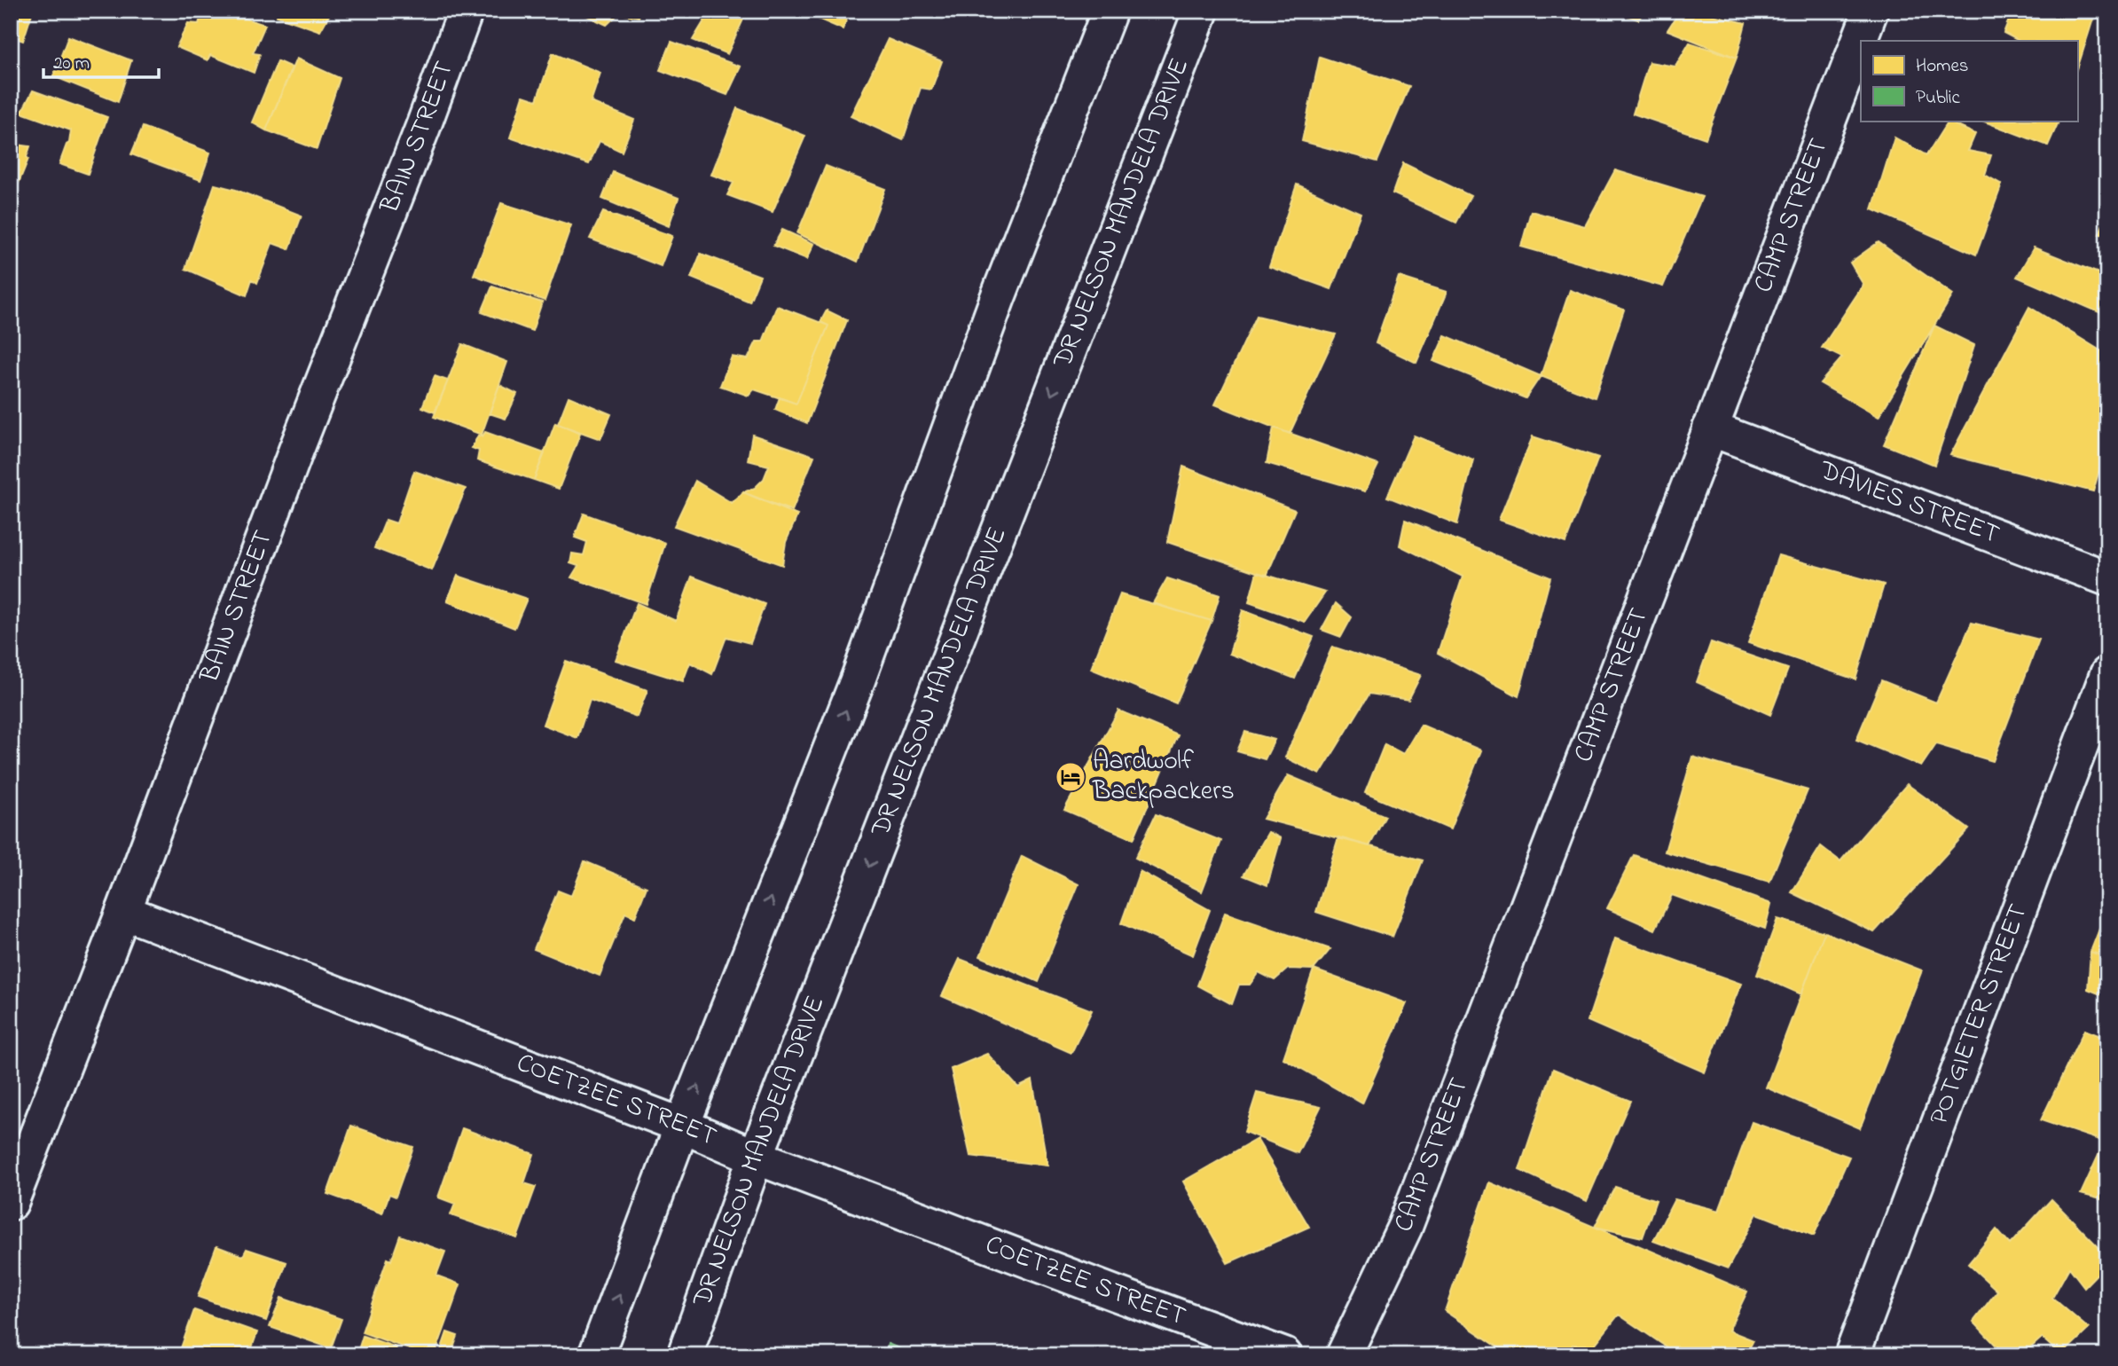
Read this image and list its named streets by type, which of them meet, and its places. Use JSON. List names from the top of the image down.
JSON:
{
  "streets": {
    "street": [
      "BAIN STREET",
      "DR NELSON MANDELA DRIVE",
      "CAMP STREET",
      "DAVIES STREET",
      "POTGIETER STREET",
      "COETZEE STREET"
    ]
  },
  "crossings": [
    ["BAIN STREET", "COETZEE STREET"],
    ["DR NELSON MANDELA DRIVE", "COETZEE STREET"],
    ["CAMP STREET", "DAVIES STREET"]
  ],
  "places": {
    "hotel": ["Aardwolf Backpackers"]
  },
  "legend": ["Homes", "Public"],
  "scale_bar": "20 m"
}
